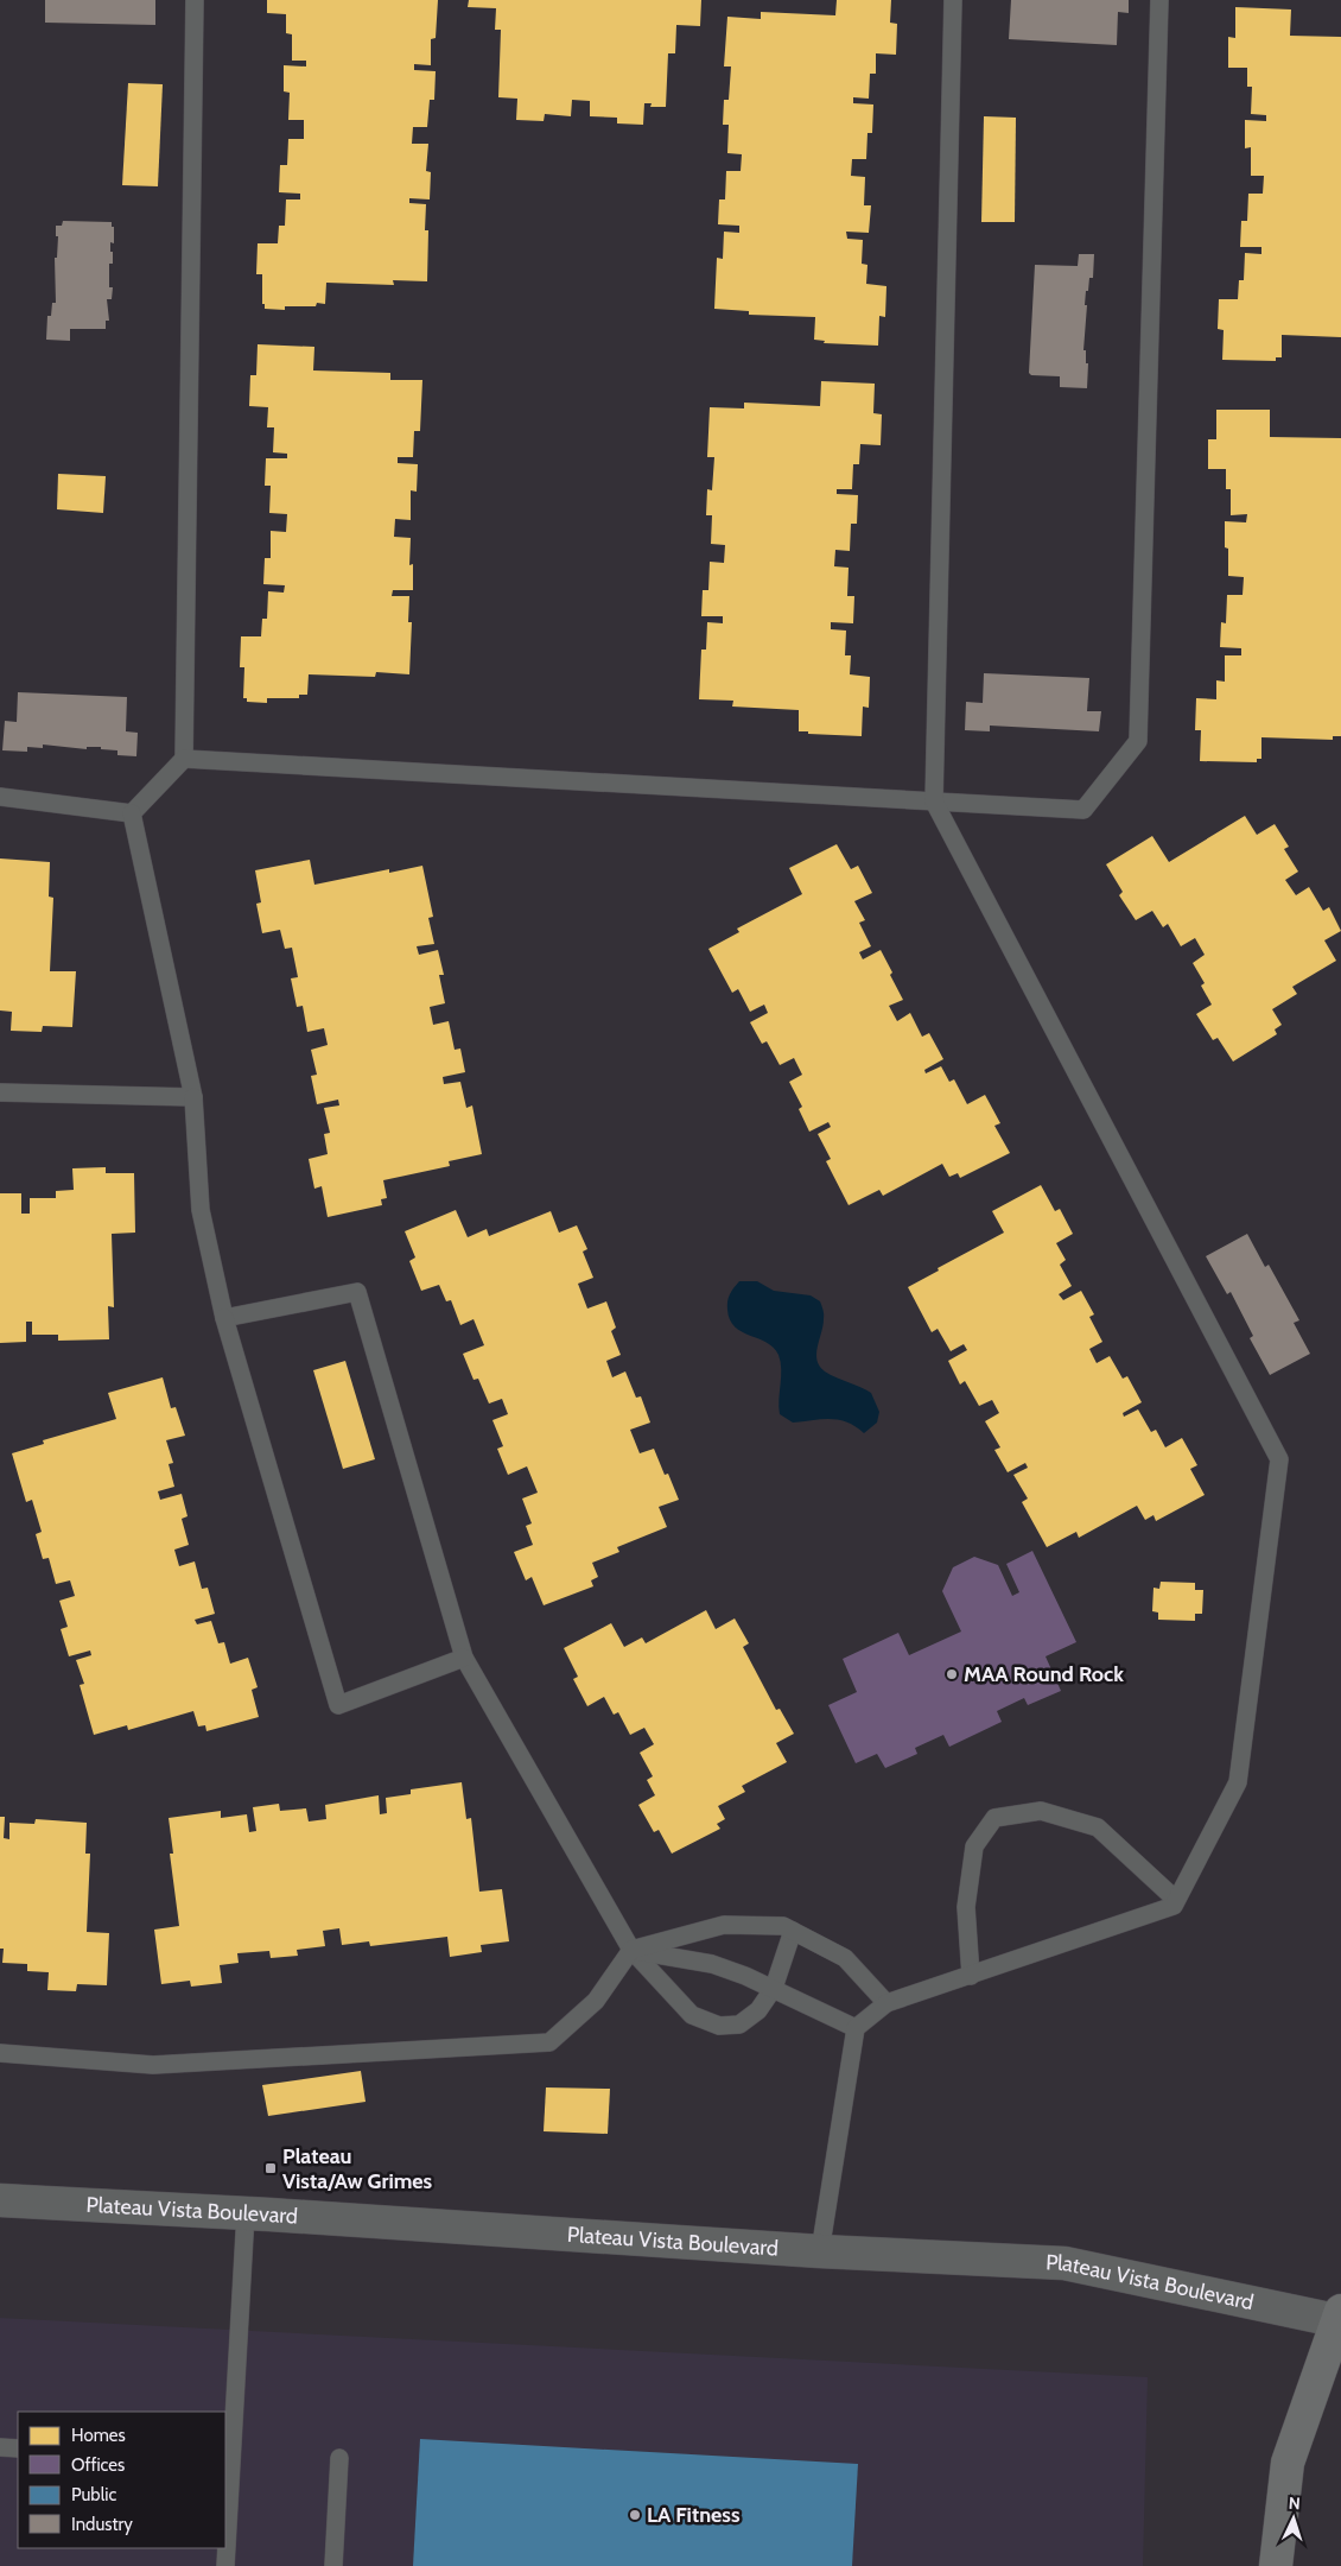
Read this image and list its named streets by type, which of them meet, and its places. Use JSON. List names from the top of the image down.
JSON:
{
  "streets": {
    "street": ["Plateau Vista Boulevard"]
  },
  "places": {
    "other": ["MAA Round Rock", "LA Fitness"],
    "transit": ["Plateau Vista/Aw Grimes"]
  },
  "legend": [
    "Homes",
    "Offices",
    "Public",
    "Industry"
  ],
  "north": "top"
}
